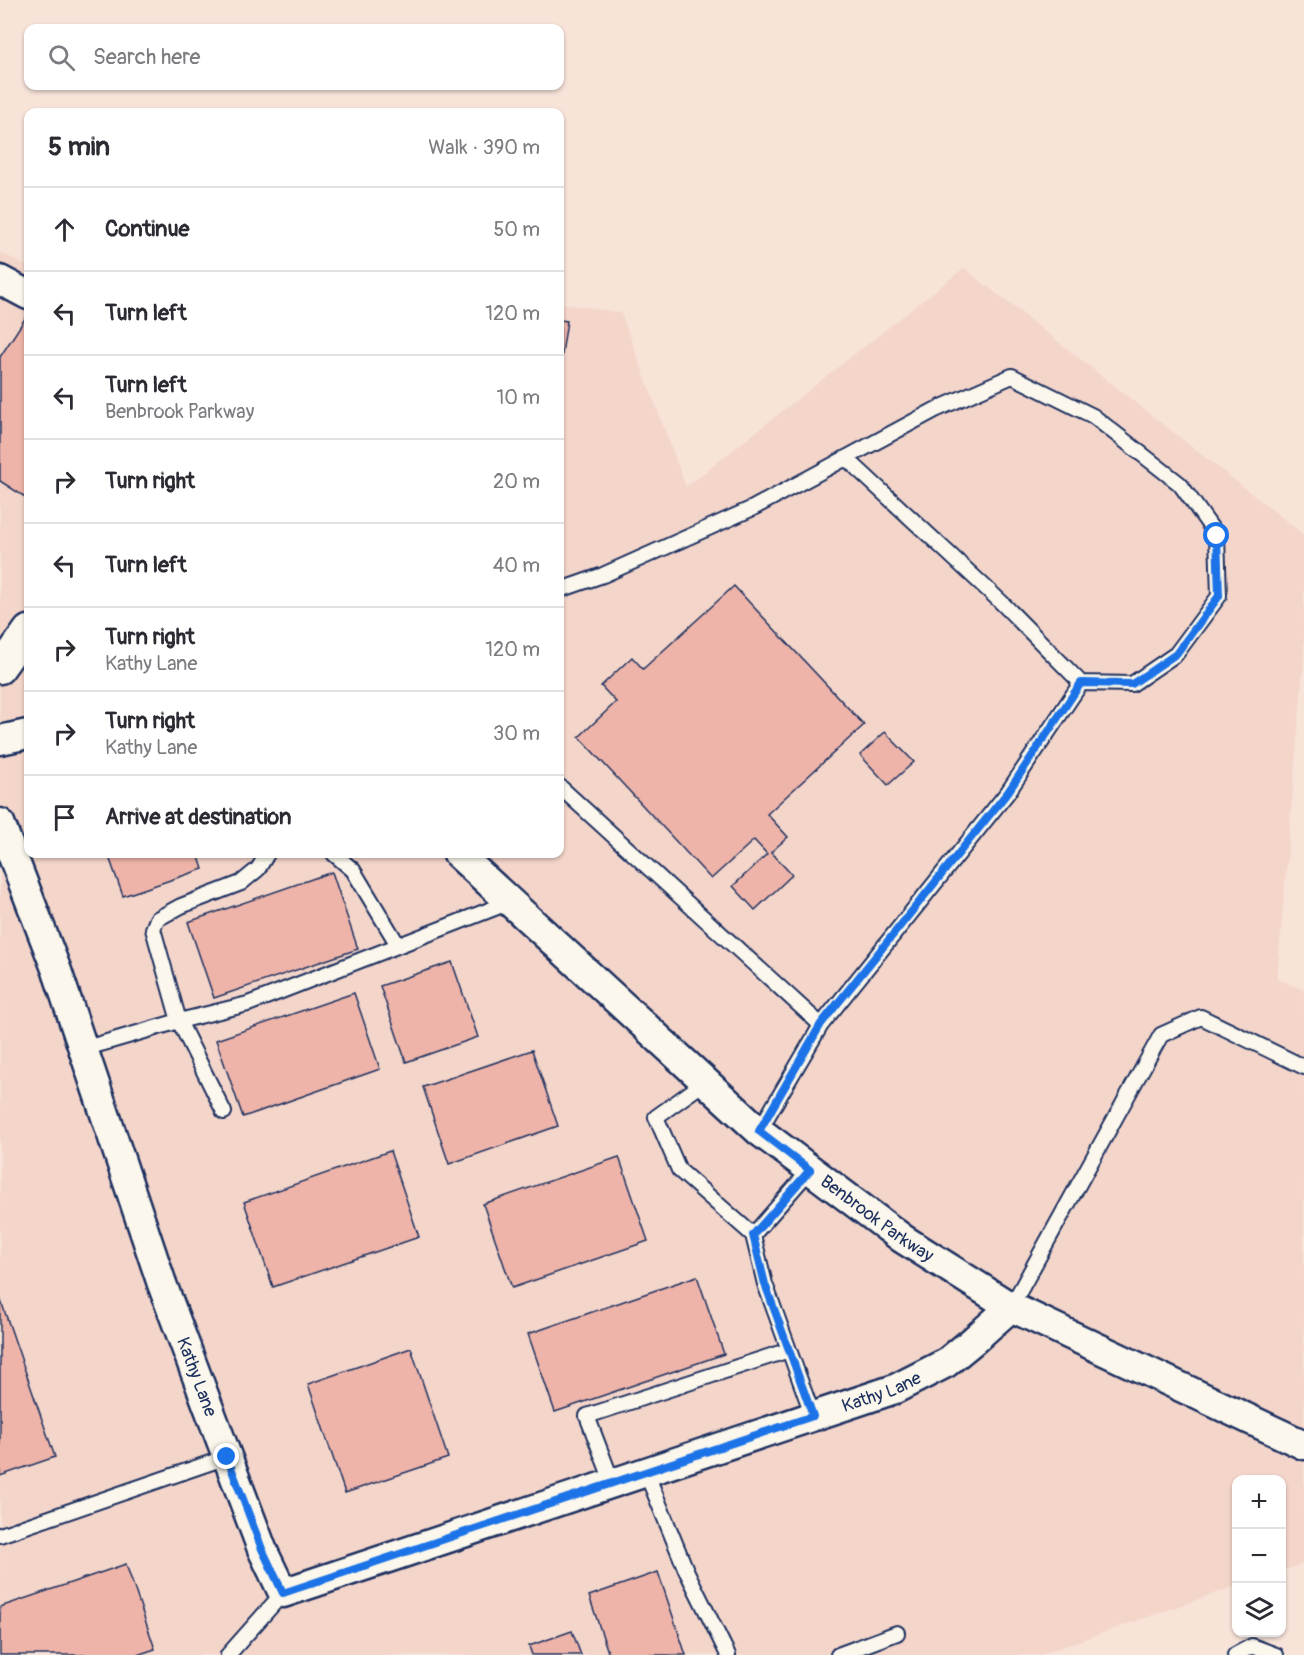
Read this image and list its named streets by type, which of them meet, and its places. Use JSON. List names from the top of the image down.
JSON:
{
  "streets": {
    "street": ["Benbrook Parkway", "Kathy Lane"]
  },
  "crossings": [
    ["Benbrook Parkway", "Kathy Lane"]
  ],
  "page": {
    "search": "Search here",
    "heading": ["5 min", "Walk · 390 m"],
    "list": [
      ["Continue", "50 m"],
      ["Turn left", "120 m"],
      ["Turn left", "Benbrook Parkway", "10 m"],
      ["Turn right", "20 m"],
      ["Turn left", "40 m"],
      ["Turn right", "Kathy Lane", "120 m"],
      ["Turn right", "Kathy Lane", "30 m"],
      "Arrive at destination"
    ],
    "map_buttons": ["+", "−"]
  }
}
